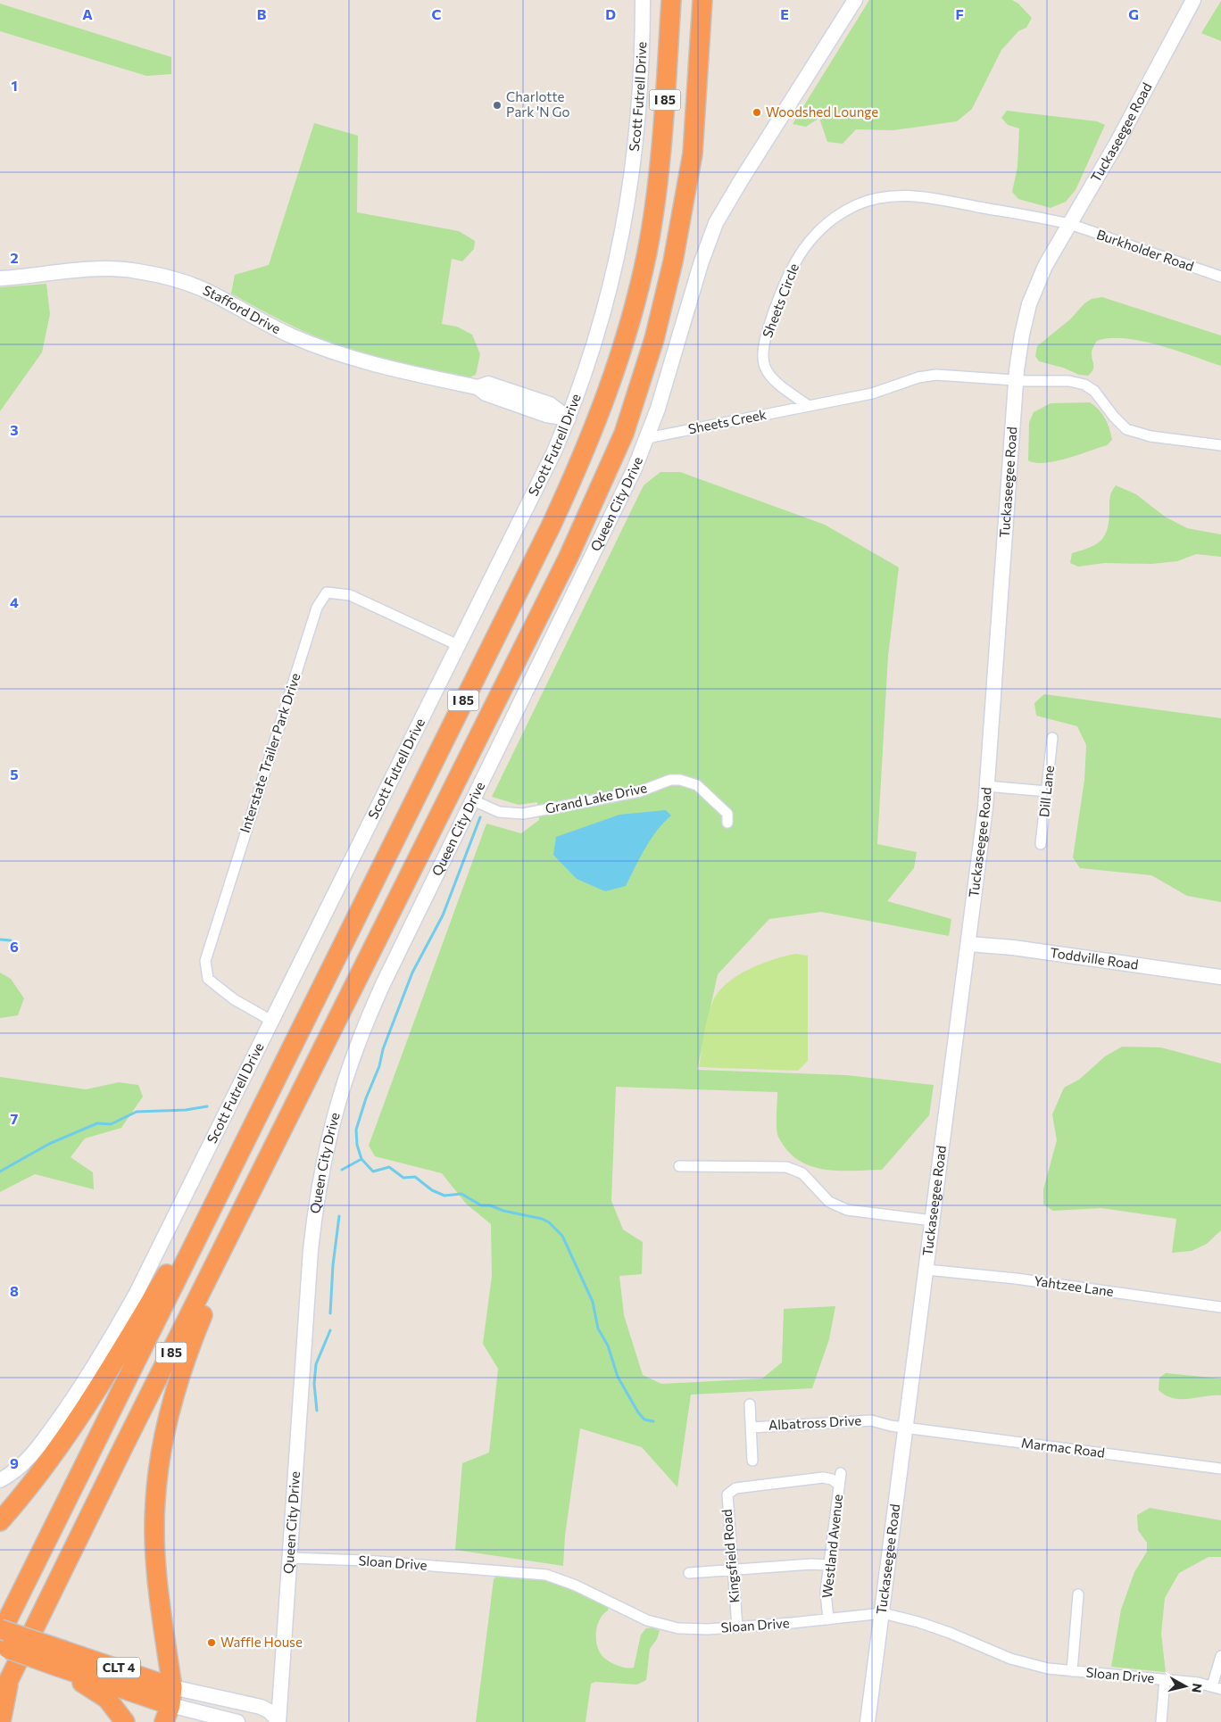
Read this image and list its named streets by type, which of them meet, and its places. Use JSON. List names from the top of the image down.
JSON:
{
  "streets": {
    "highway": ["I 85", "CLT 4"],
    "street": [
      "Scott Futrell Drive",
      "Tuckaseegee Road",
      "Burkholder Road",
      "Sheets Circle",
      "Stafford Drive",
      "Sheets Creek",
      "Queen City Drive",
      "Interstate Trailer Park Drive",
      "Dill Lane",
      "Grand Lake Drive",
      "Toddville Road",
      "Yahtzee Lane",
      "Albatross Drive",
      "Marmac Road",
      "Westland Avenue",
      "Kingsfield Road",
      "Sloan Drive"
    ]
  },
  "crossings": [
    ["Scott Futrell Drive", "Stafford Drive"],
    ["Scott Futrell Drive", "Interstate Trailer Park Drive"],
    ["Tuckaseegee Road", "Burkholder Road"],
    ["Tuckaseegee Road", "Sheets Circle"],
    ["Tuckaseegee Road", "Toddville Road"],
    ["Tuckaseegee Road", "Yahtzee Lane"],
    ["Tuckaseegee Road", "Albatross Drive"],
    ["Tuckaseegee Road", "Marmac Road"],
    ["Tuckaseegee Road", "Sloan Drive"],
    ["Burkholder Road", "Sheets Circle"],
    ["Sheets Circle", "Sheets Creek"],
    ["Sheets Creek", "Queen City Drive"],
    ["Queen City Drive", "Grand Lake Drive"],
    ["Queen City Drive", "Sloan Drive"],
    ["Albatross Drive", "Marmac Road"],
    ["Westland Avenue", "Kingsfield Road"],
    ["Westland Avenue", "Sloan Drive"],
    ["Kingsfield Road", "Sloan Drive"]
  ],
  "places": ["Charlotte Park 'N Go", "Woodshed Lounge", "Waffle House"],
  "north": "right",
  "grid": {
    "columns": [
      "A",
      "B",
      "C",
      "D",
      "E",
      "F",
      "G"
    ],
    "rows": [
      "1",
      "2",
      "3",
      "4",
      "5",
      "6",
      "7",
      "8",
      "9"
    ]
  }
}
